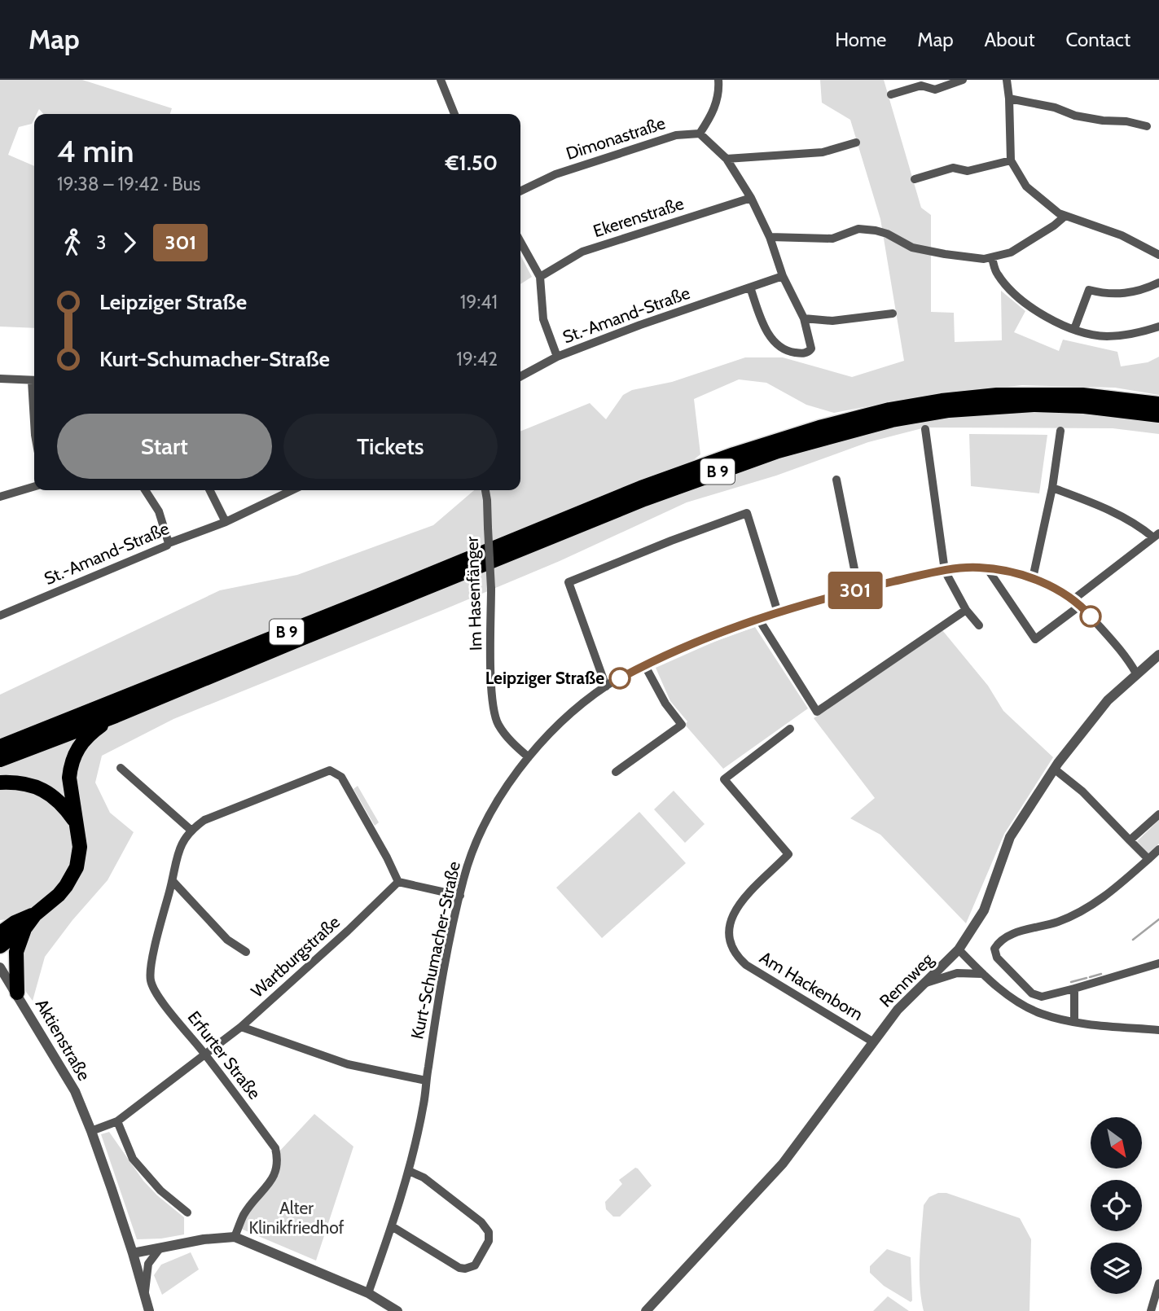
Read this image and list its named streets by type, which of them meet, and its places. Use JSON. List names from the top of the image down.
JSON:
{
  "streets": {
    "highway": ["B 9"],
    "street": [
      "Dimonastraße",
      "Ekerenstraße",
      "St.-Amand-Straße",
      "Im Hasenfänger",
      "Kurt-Schumacher-Straße",
      "Wartburgstraße",
      "Rennweg",
      "Am Hackenborn",
      "Aktienstraße",
      "Erfurter Straße"
    ]
  },
  "crossings": [
    ["Im Hasenfänger", "Kurt-Schumacher-Straße"],
    ["Kurt-Schumacher-Straße", "Rennweg"],
    ["Wartburgstraße", "Erfurter Straße"],
    ["Rennweg", "Am Hackenborn"]
  ],
  "parks": ["Alter Klinikfriedhof"],
  "places": ["Leipziger Straße"],
  "lines": ["bus line 301"],
  "north": "bottom right",
  "page": {
    "header": "Map",
    "nav": [
      "Home",
      "Map",
      "About",
      "Contact"
    ],
    "on_map": "301",
    "heading": ["4 min", "19:38 – 19:42 · Bus", "€1.50"],
    "legs": ["3", "301"],
    "list": [
      {
        "name": "Leipziger Straße",
        "value": "19:41"
      },
      {
        "name": "Kurt-Schumacher-Straße",
        "value": "19:42"
      }
    ],
    "buttons": ["Start", "Tickets"]
  }
}
